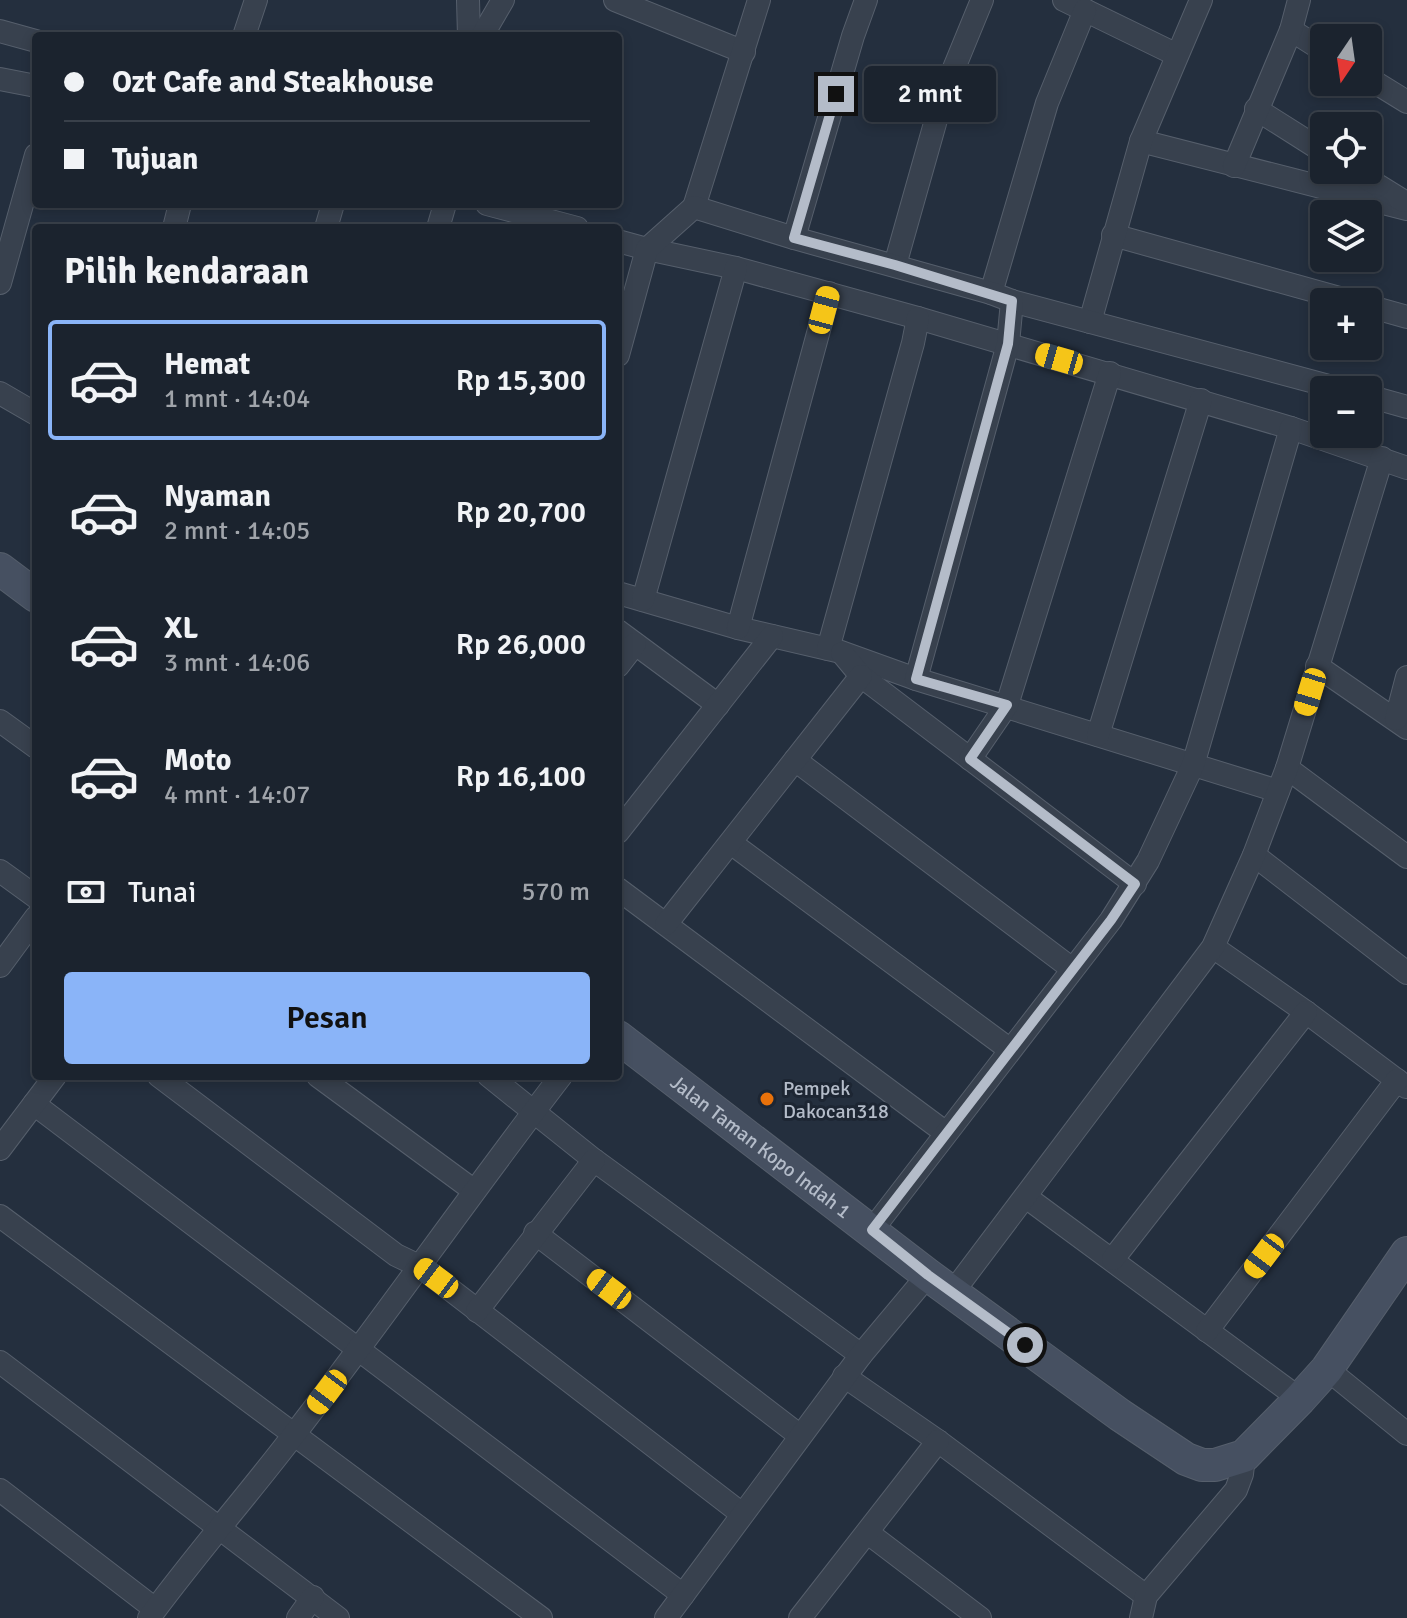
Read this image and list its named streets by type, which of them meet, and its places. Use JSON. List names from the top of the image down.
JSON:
{
  "streets": {
    "main road": ["Jalan Taman Kopo Indah 1"]
  },
  "places": ["Pempek Dakocan318"],
  "north": "bottom",
  "page": {
    "map_buttons": ["+", "−"],
    "banner": ["Ozt Cafe and Steakhouse", "Tujuan"],
    "bubble": "2 mnt",
    "heading": "Pilih kendaraan",
    "list": [
      {
        "name": "Hemat",
        "note": "1 mnt · 14:04",
        "value": "Rp 15,300"
      },
      {
        "name": "Nyaman",
        "note": "2 mnt · 14:05",
        "value": "Rp 20,700"
      },
      {
        "name": "XL",
        "note": "3 mnt · 14:06",
        "value": "Rp 26,000"
      },
      {
        "name": "Moto",
        "note": "4 mnt · 14:07",
        "value": "Rp 16,100"
      }
    ],
    "pay": ["Tunai", "570 m"],
    "buttons": "Pesan"
  }
}
